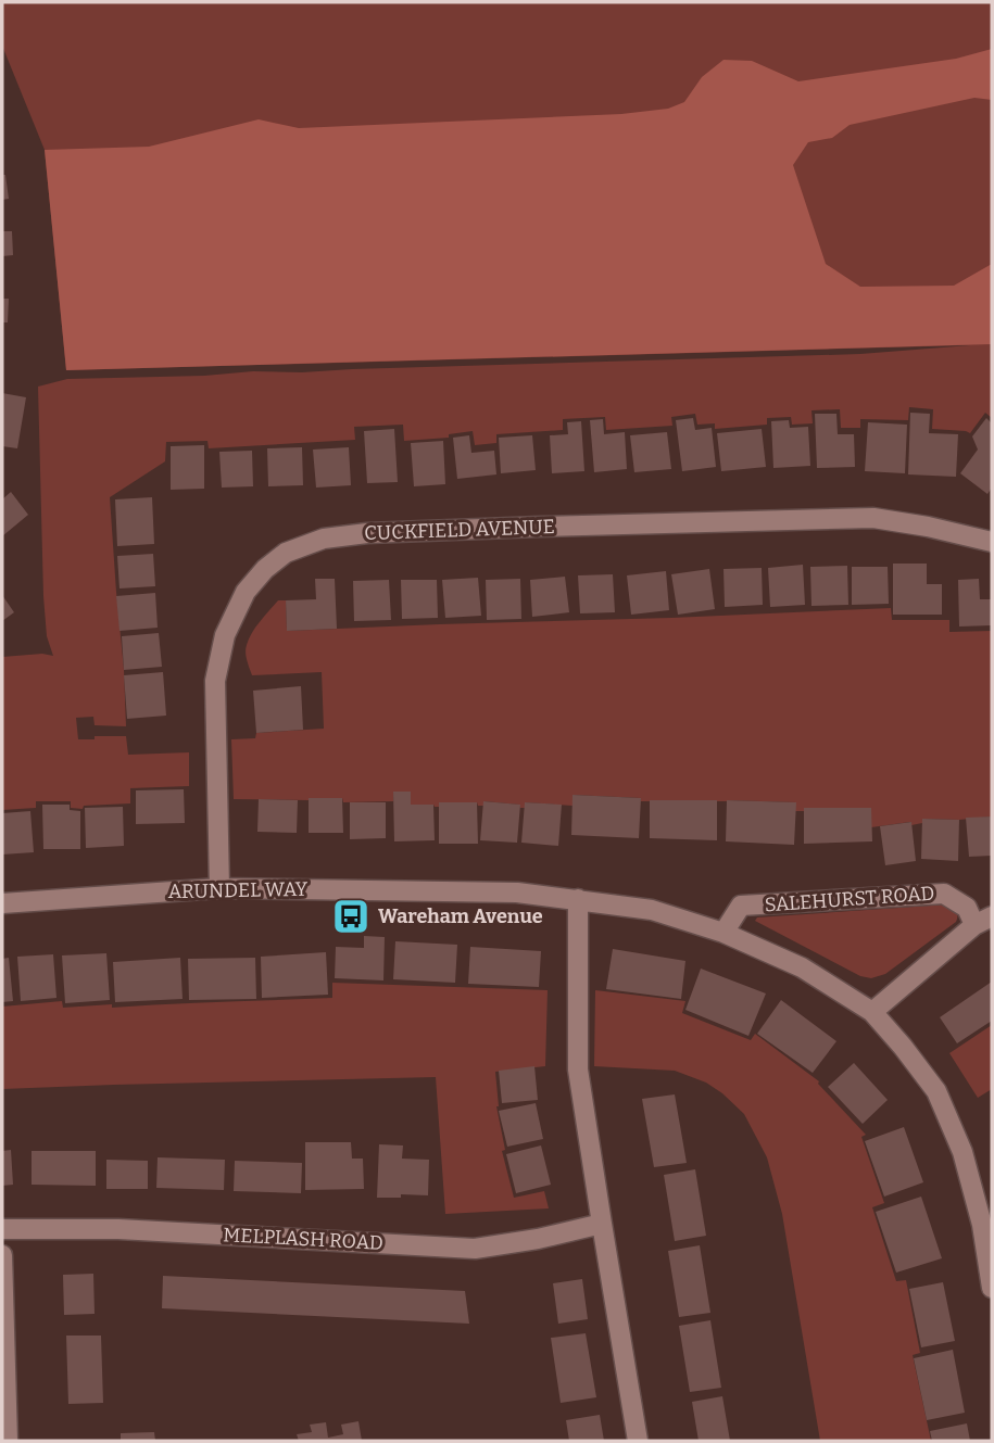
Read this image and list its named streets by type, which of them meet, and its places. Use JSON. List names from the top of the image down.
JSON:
{
  "streets": {
    "street": [
      "CUCKFIELD AVENUE",
      "ARUNDEL WAY",
      "SALEHURST ROAD",
      "MELPLASH ROAD"
    ]
  },
  "crossings": [
    ["CUCKFIELD AVENUE", "ARUNDEL WAY"],
    ["ARUNDEL WAY", "SALEHURST ROAD"]
  ],
  "places": {
    "bus stop": ["Wareham Avenue"]
  }
}
